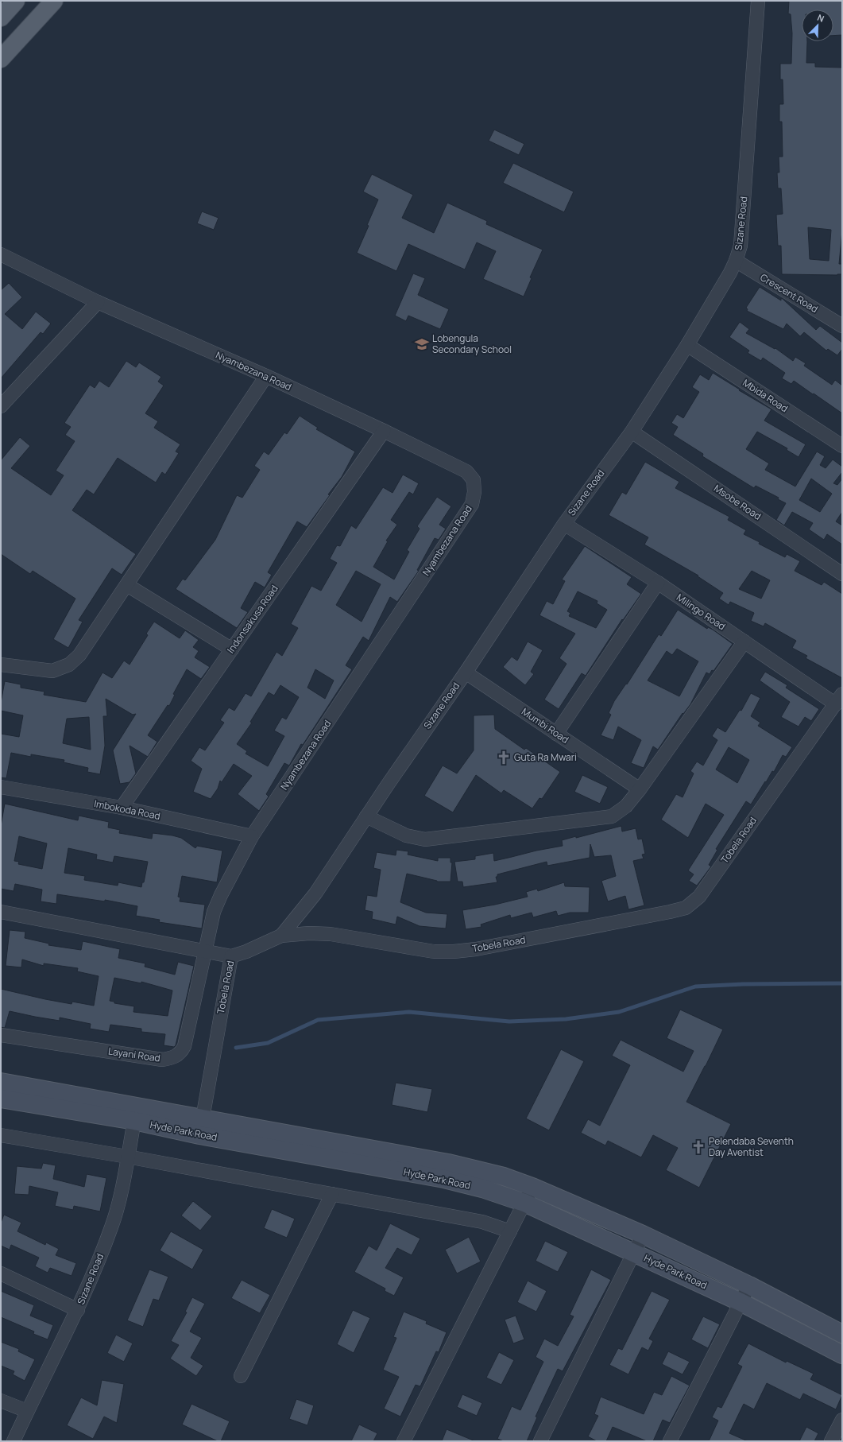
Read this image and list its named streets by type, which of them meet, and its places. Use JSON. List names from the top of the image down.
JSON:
{
  "streets": {
    "street": [
      "Sizane Road",
      "Crescent Road",
      "Nyambezana Road",
      "Mbida Road",
      "Msobe Road",
      "Milingo Road",
      "Indonsakusa Road",
      "Mumbi Road",
      "Imbokoda Road",
      "Tobela Road",
      "Layani Road",
      "Hyde Park Road"
    ]
  },
  "crossings": [
    ["Sizane Road", "Crescent Road"],
    ["Sizane Road", "Mbida Road"],
    ["Sizane Road", "Msobe Road"],
    ["Sizane Road", "Milingo Road"],
    ["Sizane Road", "Mumbi Road"],
    ["Sizane Road", "Tobela Road"],
    ["Sizane Road", "Hyde Park Road"],
    ["Nyambezana Road", "Indonsakusa Road"],
    ["Nyambezana Road", "Imbokoda Road"],
    ["Nyambezana Road", "Layani Road"],
    ["Milingo Road", "Tobela Road"],
    ["Indonsakusa Road", "Imbokoda Road"],
    ["Tobela Road", "Hyde Park Road"]
  ],
  "places": {
    "school or university": ["Lobengula Secondary School"],
    "church": ["Guta Ra Mwari", "Pelendaba Seventh Day Aventist"]
  },
  "north": "top right"
}
